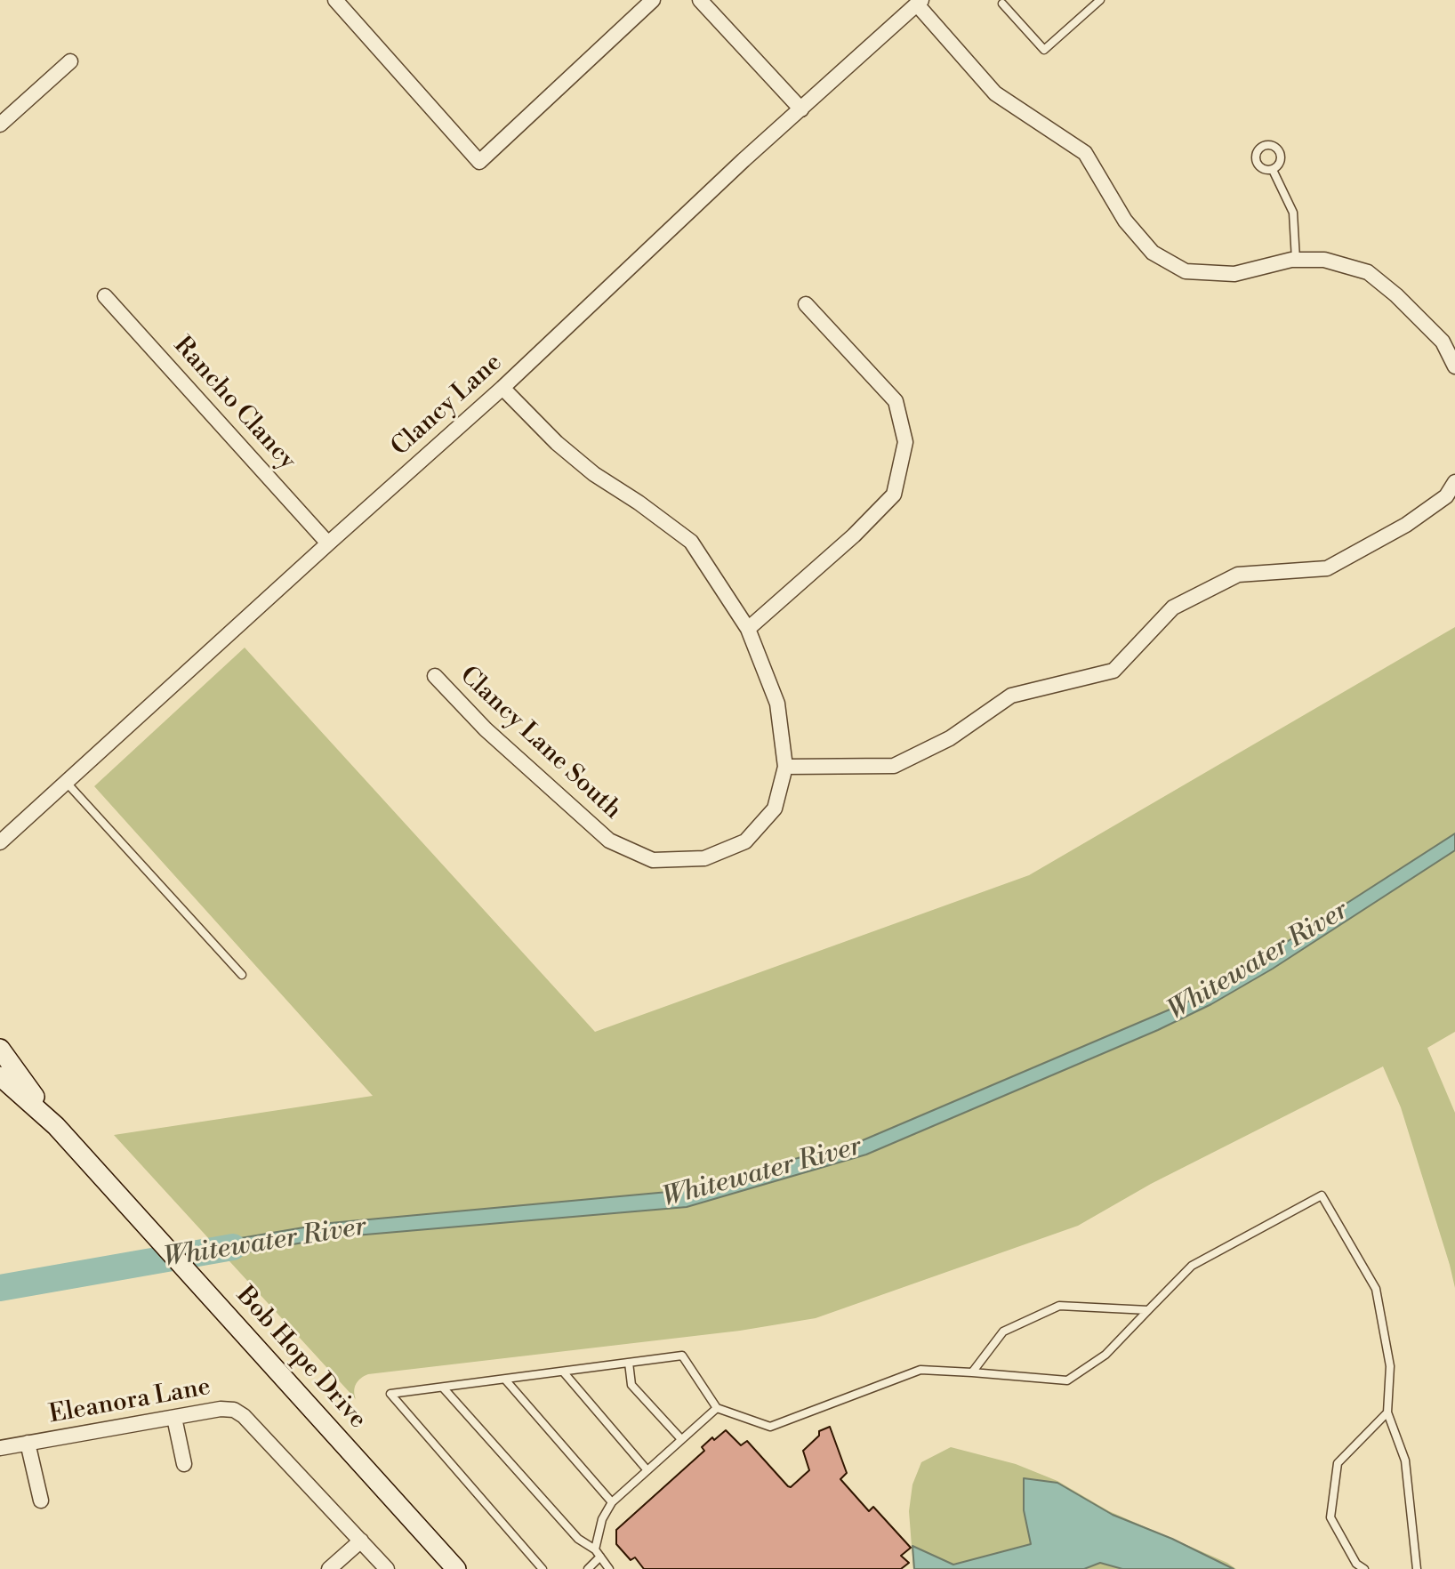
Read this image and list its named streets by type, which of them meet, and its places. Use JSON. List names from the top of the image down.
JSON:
{
  "streets": {
    "main road": ["Bob Hope Drive"],
    "street": [
      "Rancho Clancy",
      "Clancy Lane",
      "Clancy Lane South",
      "Eleanora Lane"
    ]
  },
  "crossings": [
    ["Rancho Clancy", "Clancy Lane"],
    ["Clancy Lane", "Clancy Lane South"]
  ],
  "water": ["Whitewater River"]
}
